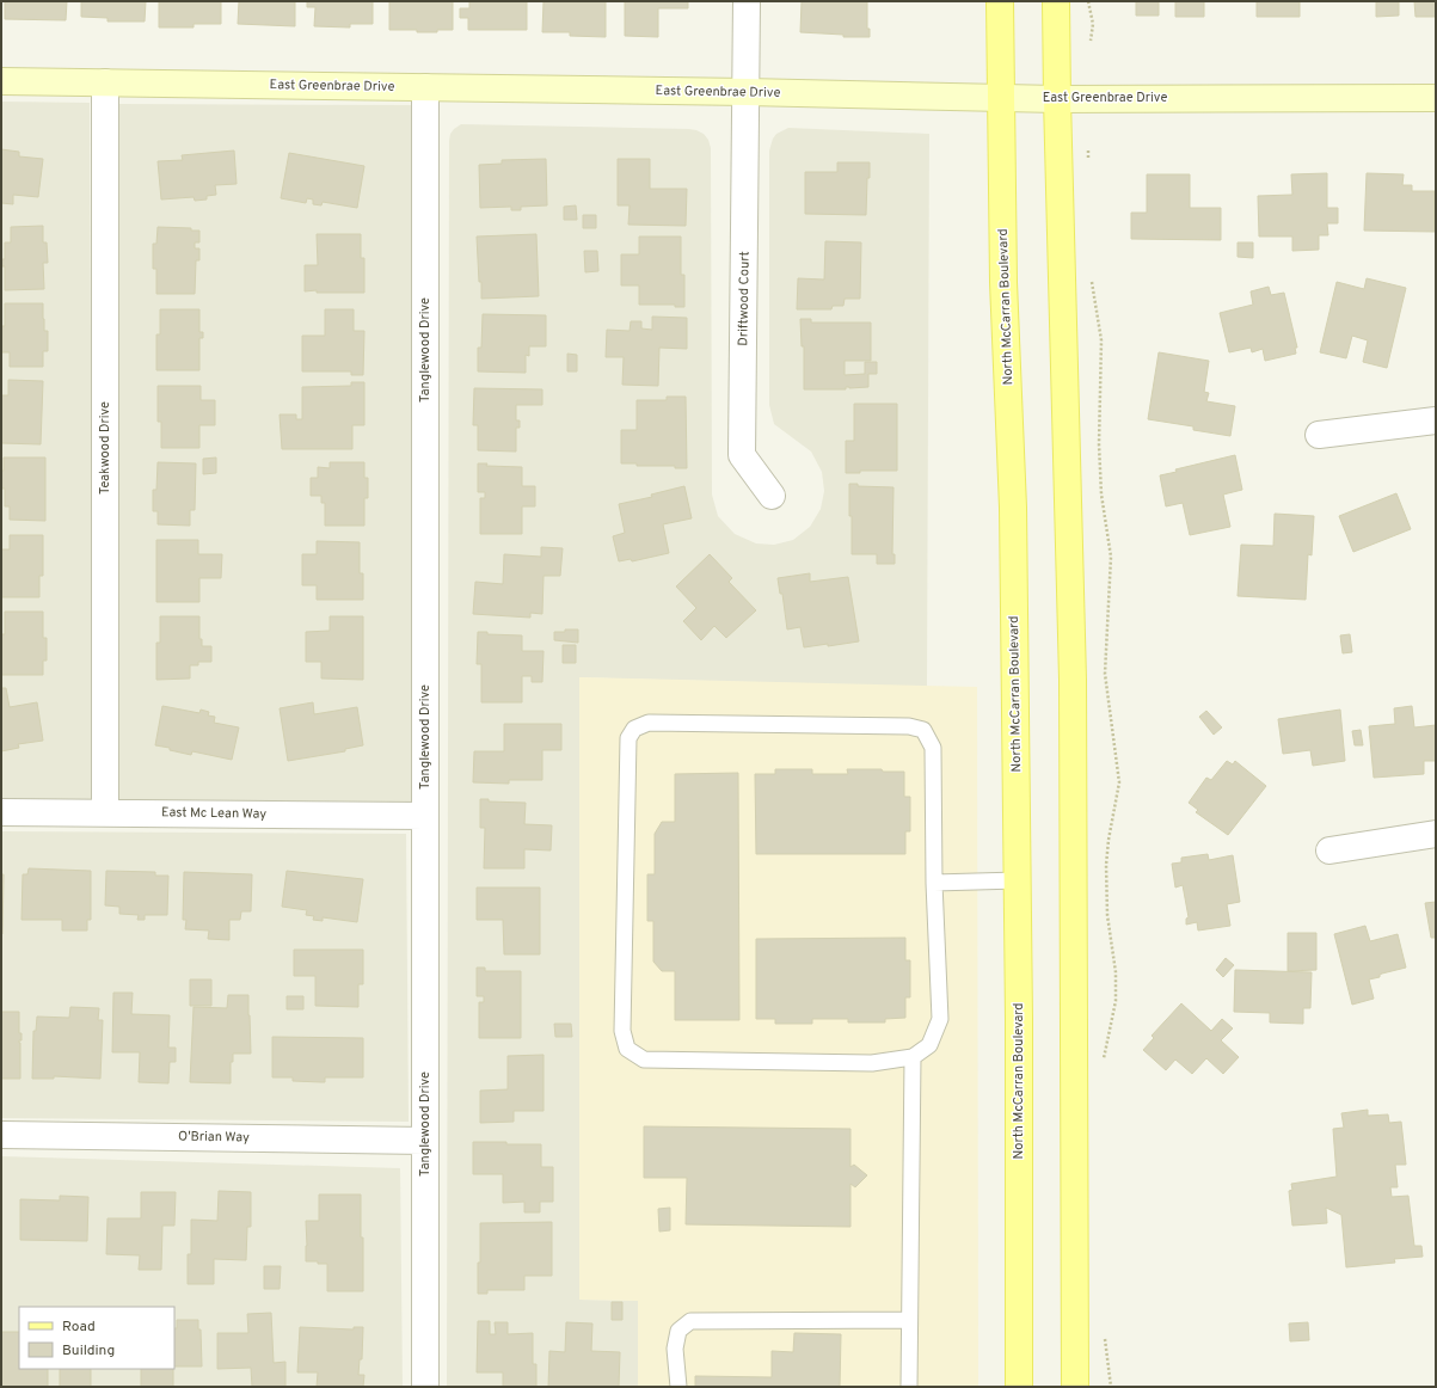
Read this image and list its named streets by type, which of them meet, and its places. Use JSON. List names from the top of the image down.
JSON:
{
  "streets": {
    "main road": ["North McCarran Boulevard"],
    "street": [
      "East Greenbrae Drive",
      "Driftwood Court",
      "Tanglewood Drive",
      "Teakwood Drive",
      "East Mc Lean Way",
      "O'Brian Way"
    ]
  },
  "crossings": [
    ["East Greenbrae Drive", "Driftwood Court"],
    ["East Greenbrae Drive", "North McCarran Boulevard"],
    ["East Greenbrae Drive", "Tanglewood Drive"],
    ["East Greenbrae Drive", "Teakwood Drive"],
    ["Tanglewood Drive", "East Mc Lean Way"],
    ["Tanglewood Drive", "O'Brian Way"],
    ["Teakwood Drive", "East Mc Lean Way"]
  ],
  "legend": ["Road", "Building"]
}
